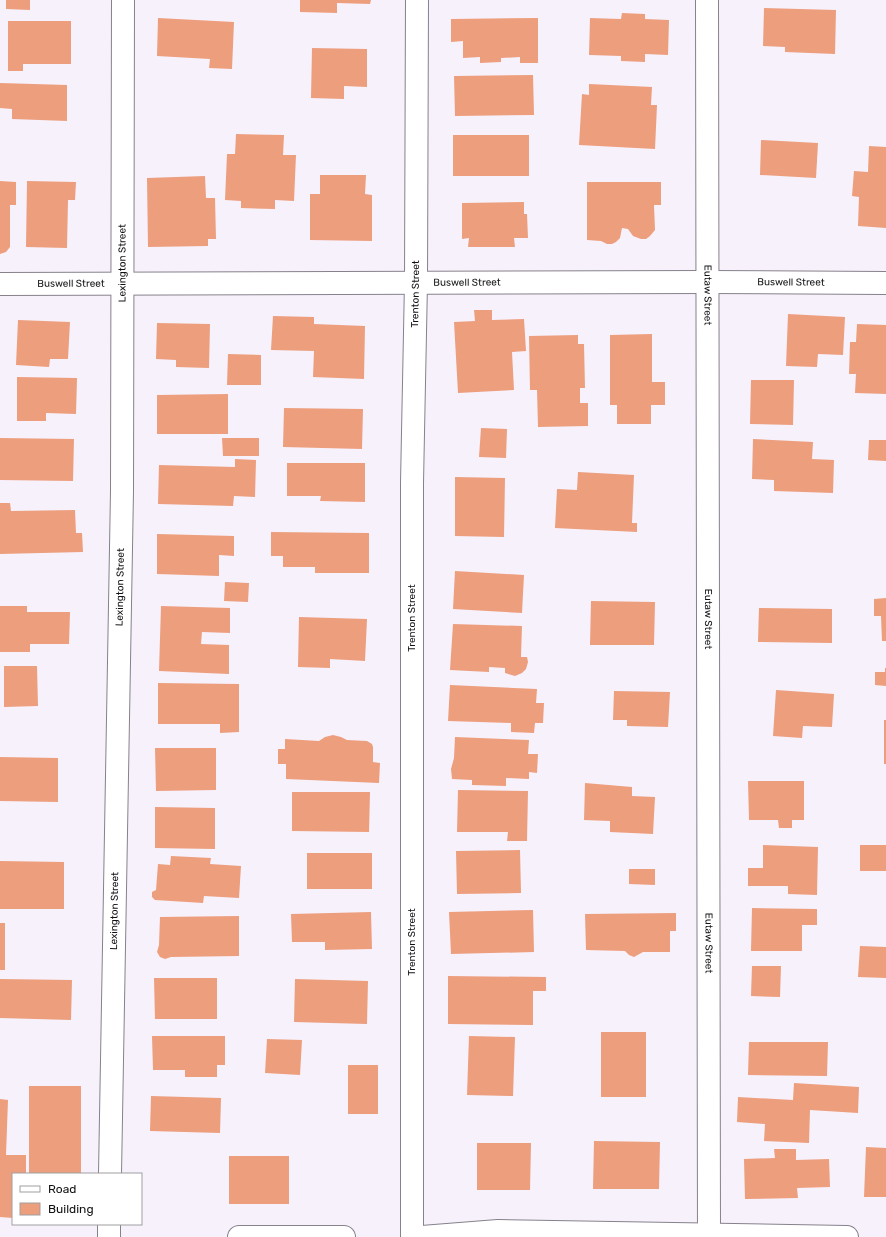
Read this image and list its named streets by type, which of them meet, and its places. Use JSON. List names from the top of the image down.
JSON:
{
  "streets": {
    "street": [
      "Lexington Street",
      "Buswell Street",
      "Trenton Street",
      "Eutaw Street"
    ]
  },
  "crossings": [
    ["Lexington Street", "Buswell Street"],
    ["Buswell Street", "Trenton Street"],
    ["Buswell Street", "Eutaw Street"]
  ],
  "legend": ["Road", "Building"]
}
